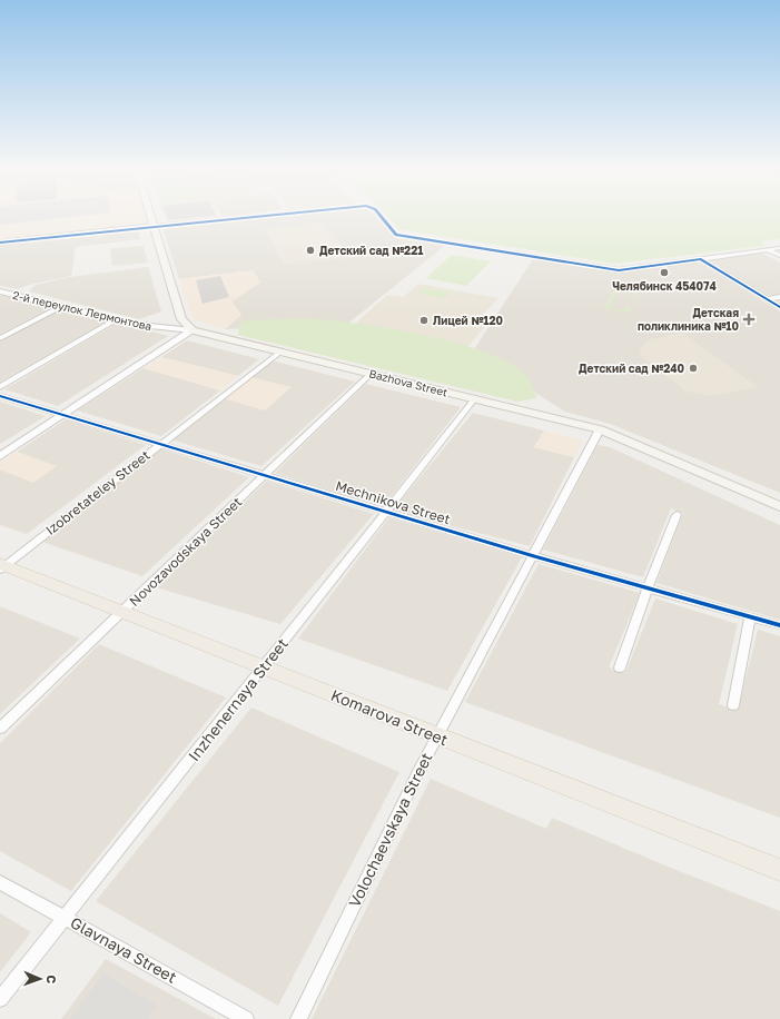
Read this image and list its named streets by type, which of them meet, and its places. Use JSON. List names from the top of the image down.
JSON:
{
  "streets": {
    "main road": ["Bazhova Street", "Komarova Street"],
    "street": [
      "2-й переулок Лермонтова",
      "Izobretateley Street",
      "Mechnikova Street",
      "Novozavodskaya Street",
      "Inzhenernaya Street",
      "Volochaevskaya Street",
      "Glavnaya Street"
    ]
  },
  "crossings": [
    ["2-й переулок Лермонтова", "Bazhova Street"],
    ["Bazhova Street", "Izobretateley Street"],
    ["Bazhova Street", "Novozavodskaya Street"],
    ["Bazhova Street", "Inzhenernaya Street"],
    ["Bazhova Street", "Volochaevskaya Street"],
    ["Izobretateley Street", "Mechnikova Street"],
    ["Izobretateley Street", "Komarova Street"],
    ["Mechnikova Street", "Novozavodskaya Street"],
    ["Mechnikova Street", "Inzhenernaya Street"],
    ["Mechnikova Street", "Volochaevskaya Street"],
    ["Novozavodskaya Street", "Komarova Street"],
    ["Inzhenernaya Street", "Komarova Street"],
    ["Inzhenernaya Street", "Glavnaya Street"],
    ["Komarova Street", "Volochaevskaya Street"]
  ],
  "places": {
    "other": [
      "Детский сад №221",
      "Челябинск 454074",
      "Лицей №120",
      "Детский сад №240"
    ],
    "health": ["Детская поликлиника №10"]
  },
  "north": "right"
}
